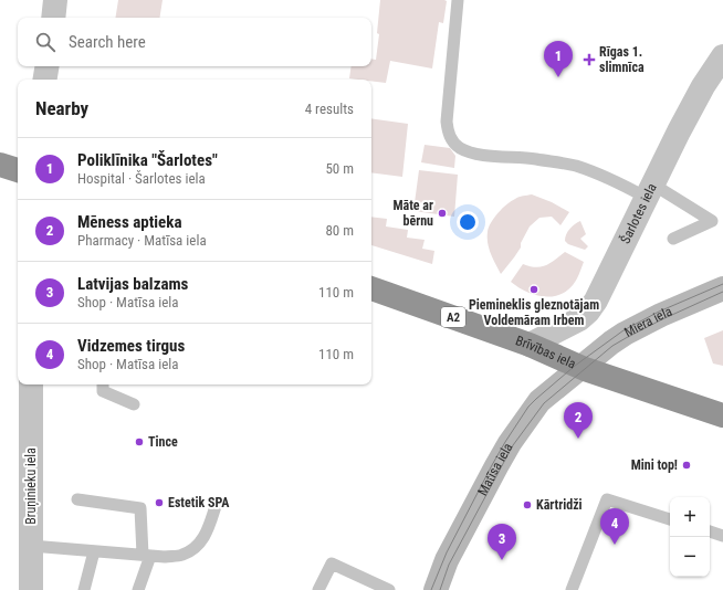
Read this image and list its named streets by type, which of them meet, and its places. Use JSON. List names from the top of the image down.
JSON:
{
  "streets": {
    "highway": ["A2", "Brīvības iela"],
    "street": [
      "Šarlotes iela",
      "Miera iela",
      "Matīsa iela",
      "Bruņinieku iela"
    ]
  },
  "crossings": [
    ["Šarlotes iela", "Brīvības iela"],
    ["Miera iela", "Brīvības iela"],
    ["Miera iela", "Matīsa iela"],
    ["Brīvības iela", "Matīsa iela"]
  ],
  "places": {
    "health": ["Rīgas 1. slimnīca"],
    "other": [
      "Māte ar bērnu",
      "Piemineklis gleznotājam Voldemāram Irbem",
      "Tince",
      "Mini top!",
      "Estetik SPA",
      "Kārtridži"
    ]
  },
  "page": {
    "search": "Search here",
    "pins": [
      "1",
      "2",
      "4",
      "3"
    ],
    "heading": ["Nearby", "4 results"],
    "list": [
      {
        "mark": "1",
        "name": "Poliklīnika \"Šarlotes\"",
        "note": "Hospital · Šarlotes iela",
        "value": "50 m"
      },
      {
        "mark": "2",
        "name": "Mēness aptieka",
        "note": "Pharmacy · Matīsa iela",
        "value": "80 m"
      },
      {
        "mark": "3",
        "name": "Latvijas balzams",
        "note": "Shop · Matīsa iela",
        "value": "110 m"
      },
      {
        "mark": "4",
        "name": "Vidzemes tirgus",
        "note": "Shop · Matīsa iela",
        "value": "110 m"
      }
    ],
    "map_buttons": ["+", "−"]
  }
}
